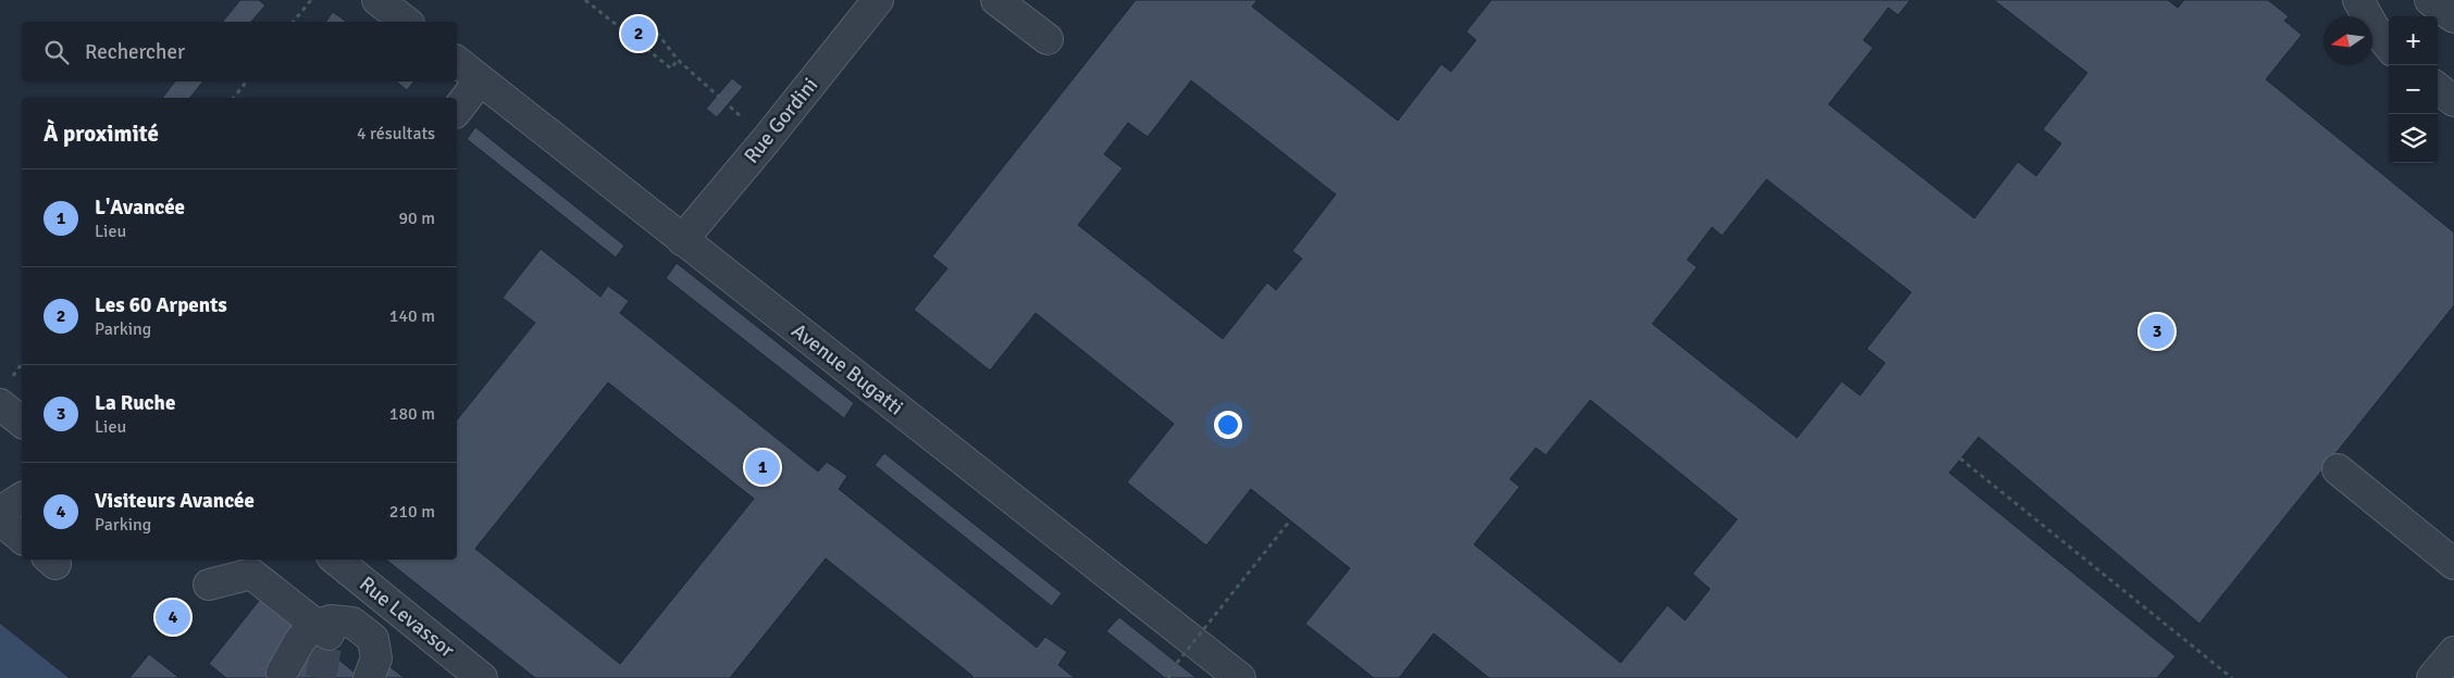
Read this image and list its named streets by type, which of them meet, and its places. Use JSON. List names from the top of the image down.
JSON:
{
  "streets": {
    "lane": ["Rue Gordini", "Avenue Bugatti", "Rue Levassor"]
  },
  "crossings": [
    ["Rue Gordini", "Avenue Bugatti"]
  ],
  "north": "left",
  "page": {
    "pins": [
      "2",
      "3",
      "1",
      "4"
    ],
    "map_buttons": ["+", "−"],
    "search": "Rechercher",
    "heading": ["À proximité", "4 résultats"],
    "list": [
      {
        "mark": "1",
        "name": "L'Avancée",
        "note": "Lieu",
        "value": "90 m"
      },
      {
        "mark": "2",
        "name": "Les 60 Arpents",
        "note": "Parking",
        "value": "140 m"
      },
      {
        "mark": "3",
        "name": "La Ruche",
        "note": "Lieu",
        "value": "180 m"
      },
      {
        "mark": "4",
        "name": "Visiteurs Avancée",
        "note": "Parking",
        "value": "210 m"
      }
    ]
  }
}
